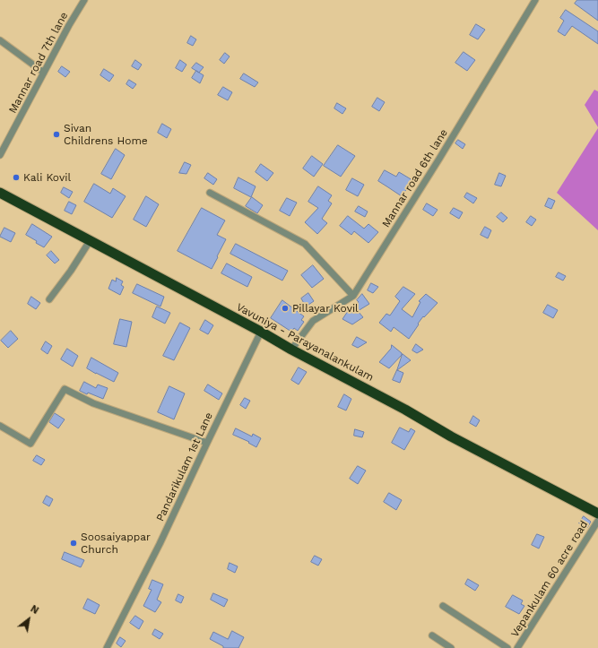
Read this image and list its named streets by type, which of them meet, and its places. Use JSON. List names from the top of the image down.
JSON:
{
  "streets": {
    "highway": ["Vavuniya - Parayanalankulam"],
    "street": [
      "Mannar road 7th lane",
      "Mannar road 6th lane",
      "Pandarikulam 1st Lane",
      "Vepankulam 60 acre road"
    ]
  },
  "crossings": [
    ["Mannar road 6th lane", "Vavuniya - Parayanalankulam"],
    ["Vavuniya - Parayanalankulam", "Pandarikulam 1st Lane"]
  ],
  "places": [
    "Sivan Childrens Home",
    "Kali Kovil",
    "Pillayar Kovil",
    "Soosaiyappar Church"
  ],
  "north": "top right"
}
